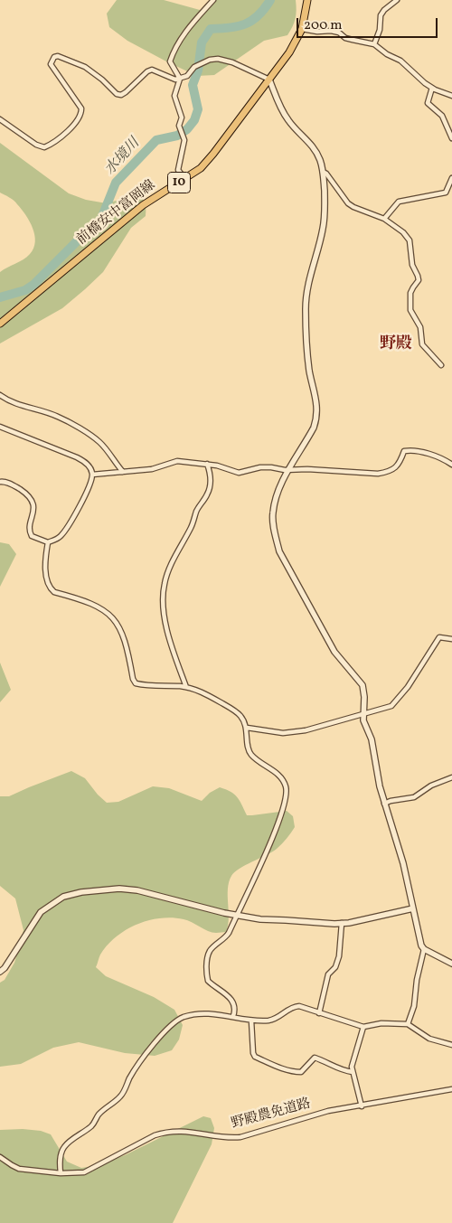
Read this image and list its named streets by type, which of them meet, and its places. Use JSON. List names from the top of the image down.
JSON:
{
  "streets": {
    "main road": ["10", "前橋安中富岡線"],
    "street": ["野殿農免道路"]
  },
  "districts": ["野殿"],
  "water": ["水境川"],
  "scale_bar": "200 m"
}
